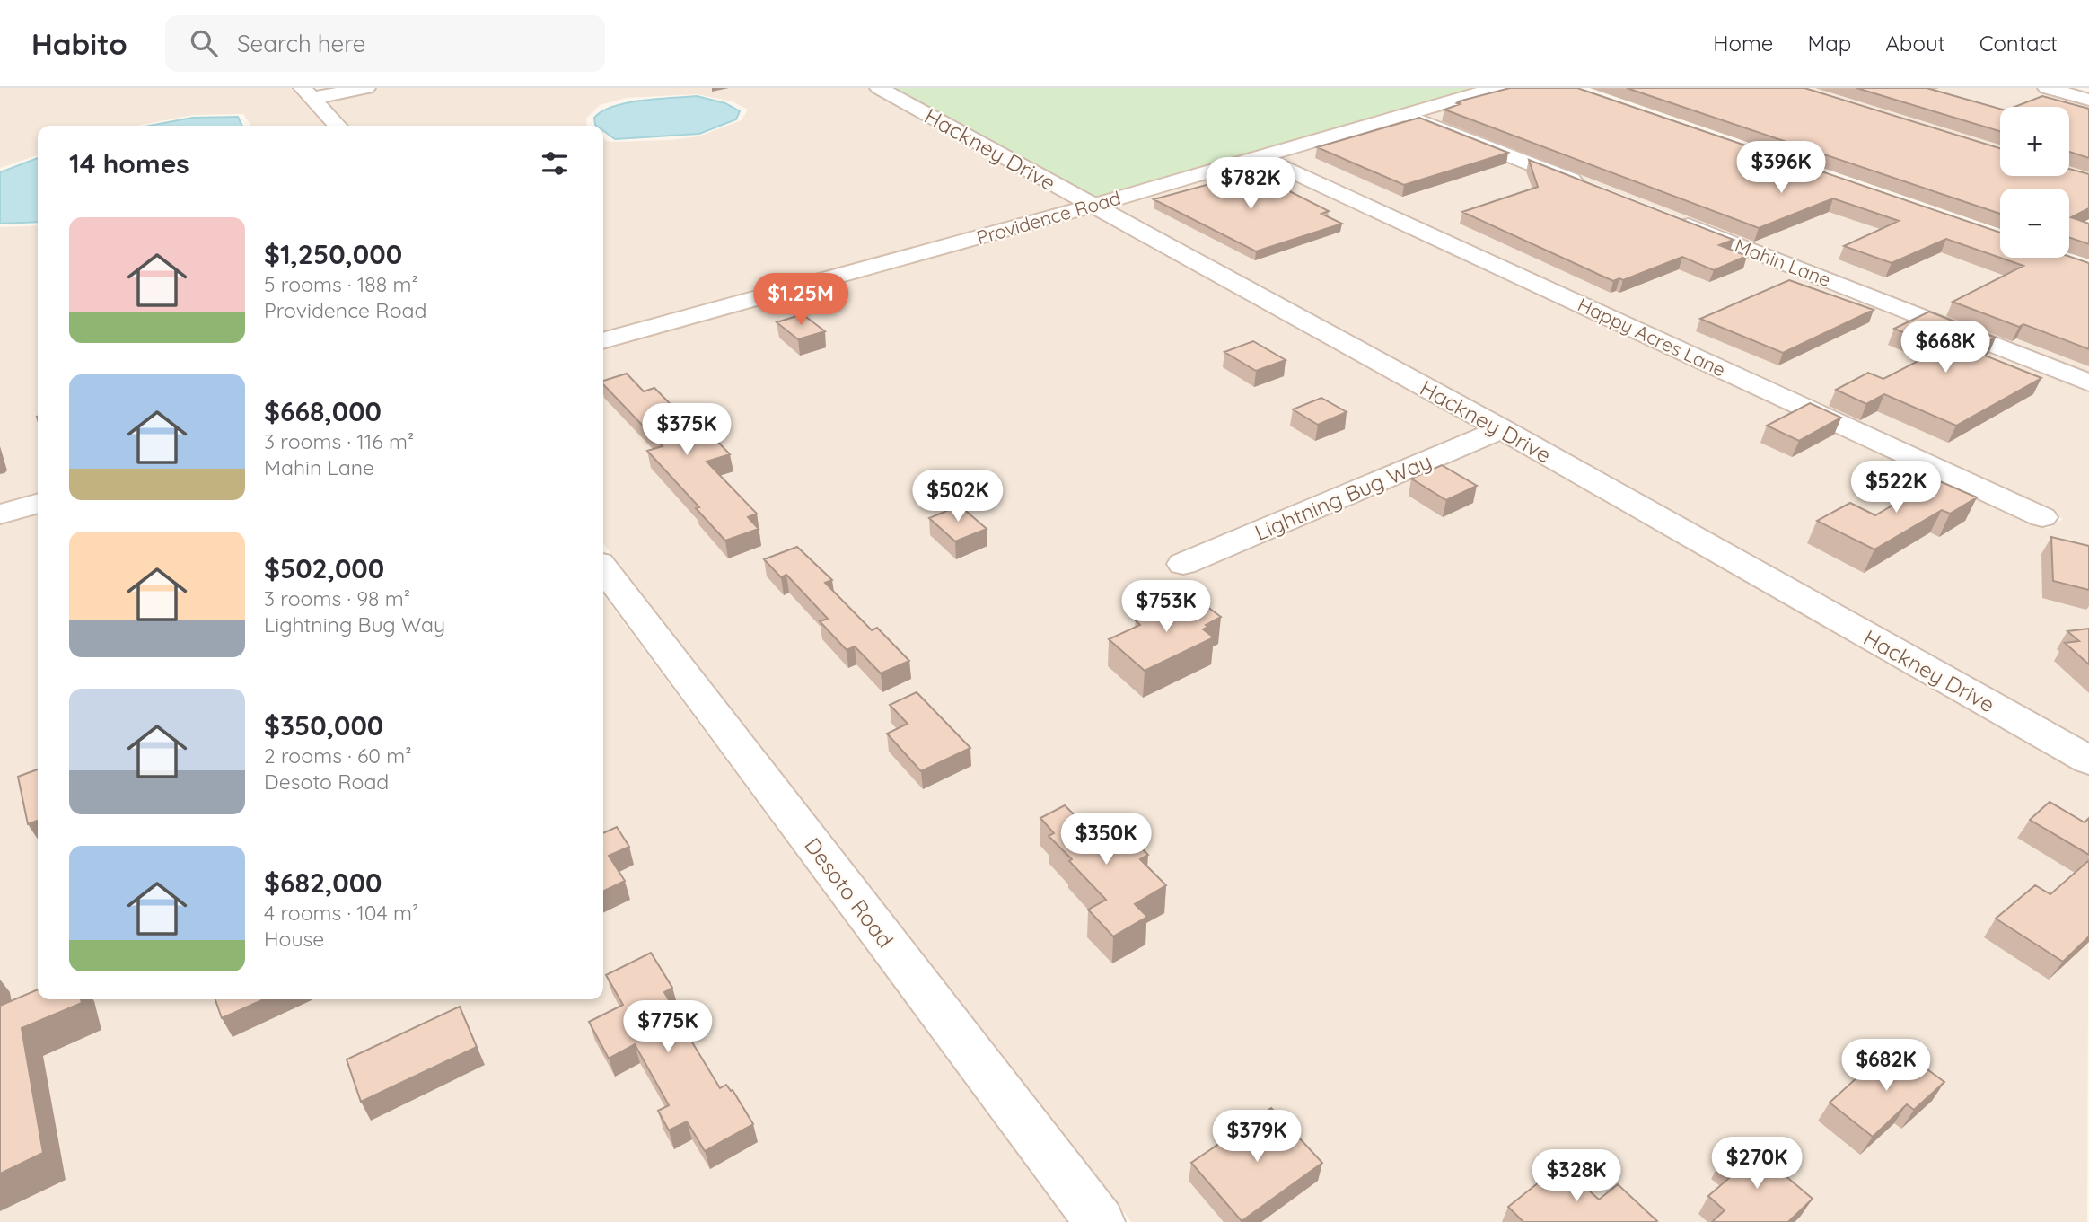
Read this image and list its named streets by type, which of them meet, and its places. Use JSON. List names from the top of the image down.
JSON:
{
  "streets": {
    "street": [
      "Hackney Drive",
      "Providence Road",
      "Mahin Lane",
      "Happy Acres Lane",
      "Lightning Bug Way",
      "Desoto Road"
    ]
  },
  "crossings": [
    ["Hackney Drive", "Providence Road"],
    ["Hackney Drive", "Lightning Bug Way"],
    ["Providence Road", "Happy Acres Lane"]
  ],
  "page": {
    "header": "Habito",
    "search": "Search here",
    "nav": [
      "Home",
      "Map",
      "About",
      "Contact"
    ],
    "map_buttons": ["+", "−"],
    "heading": "14 homes",
    "price": [
      "$396K",
      "$782K",
      "$1.25M",
      "$668K",
      "$375K",
      "$522K",
      "$502K",
      "$753K",
      "$350K",
      "$775K",
      "$682K",
      "$379K",
      "$270K",
      "$328K"
    ],
    "list": [
      {
        "name": "$1,250,000",
        "note": "5 rooms · 188 m² · Providence Road"
      },
      {
        "name": "$668,000",
        "note": "3 rooms · 116 m² · Mahin Lane"
      },
      {
        "name": "$502,000",
        "note": "3 rooms · 98 m² · Lightning Bug Way"
      },
      {
        "name": "$350,000",
        "note": "2 rooms · 60 m² · Desoto Road"
      },
      {
        "name": "$682,000",
        "note": "4 rooms · 104 m² · House"
      }
    ]
  }
}
